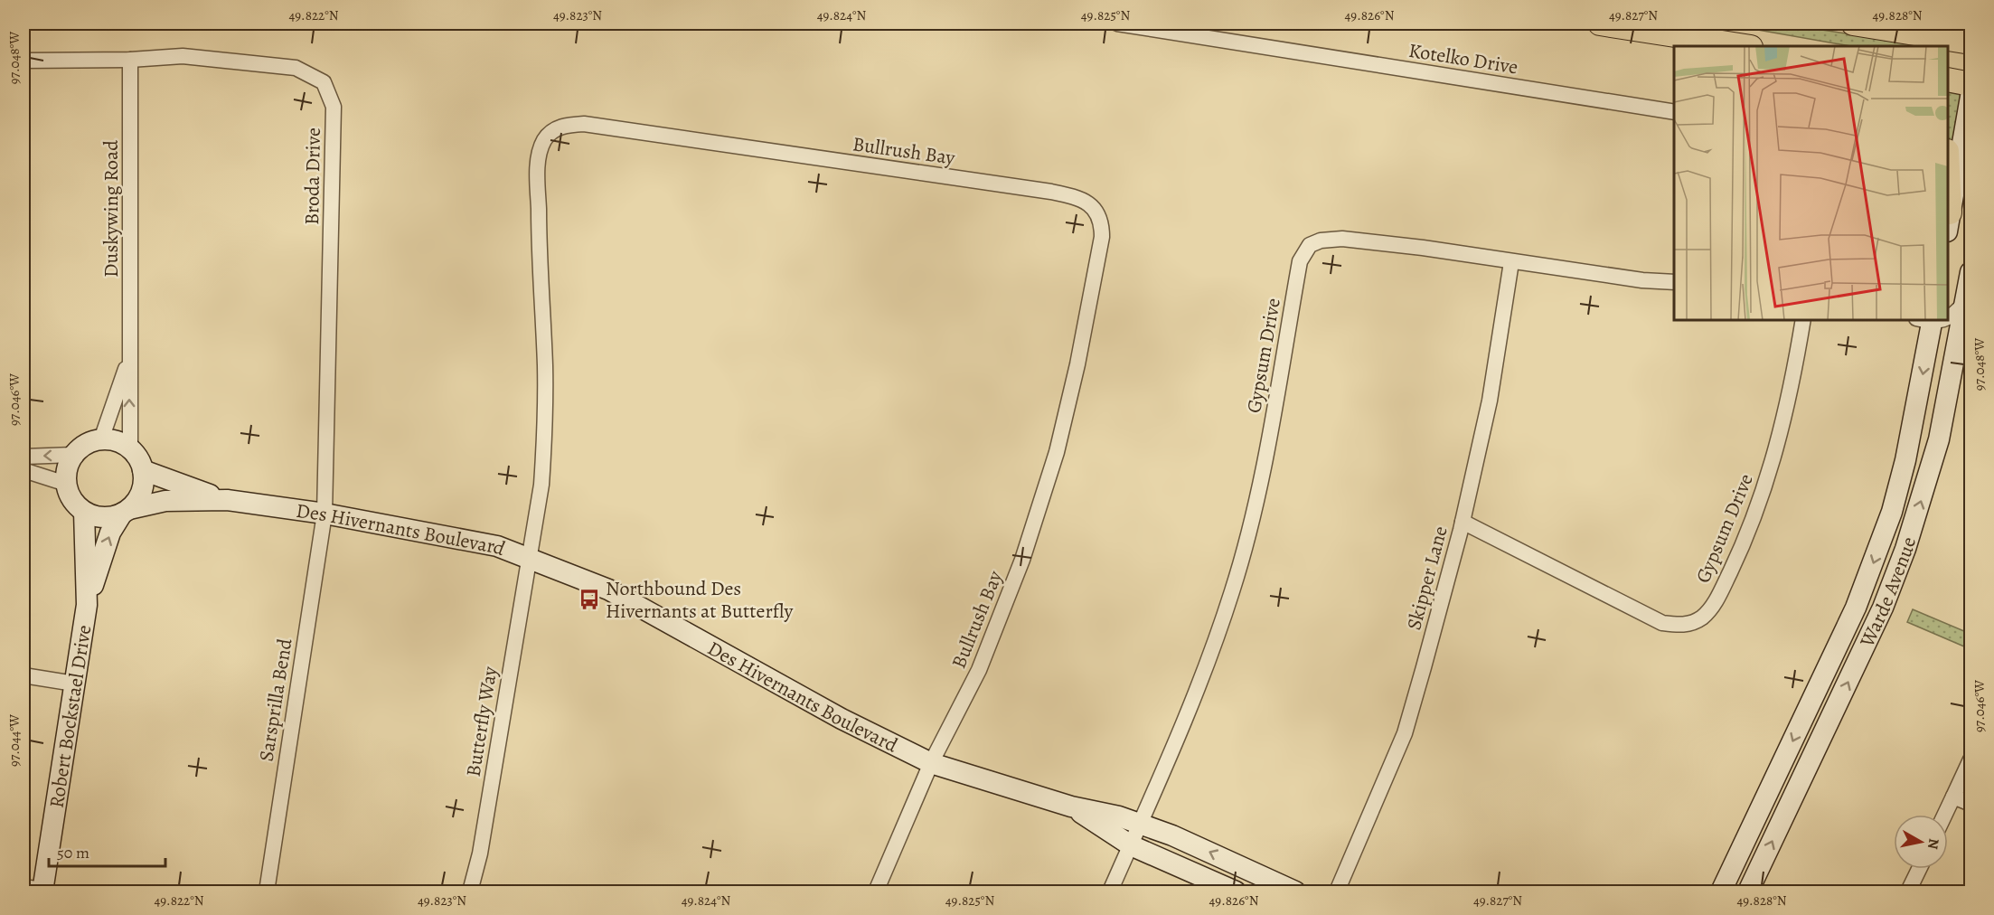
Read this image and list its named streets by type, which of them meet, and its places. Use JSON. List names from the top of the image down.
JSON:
{
  "streets": {
    "street": [
      "Kotelko Drive",
      "Bullrush Bay",
      "Broda Drive",
      "Duskywing Road",
      "Gypsum Drive",
      "Des Hivernants Boulevard",
      "Skipper Lane",
      "Warde Avenue",
      "Sarsprilla Bend",
      "Robert Bockstael Drive",
      "Butterfly Way"
    ]
  },
  "crossings": [
    ["Bullrush Bay", "Des Hivernants Boulevard"],
    ["Bullrush Bay", "Butterfly Way"],
    ["Broda Drive", "Duskywing Road"],
    ["Broda Drive", "Des Hivernants Boulevard"],
    ["Broda Drive", "Sarsprilla Bend"],
    ["Duskywing Road", "Des Hivernants Boulevard"],
    ["Duskywing Road", "Robert Bockstael Drive"],
    ["Gypsum Drive", "Des Hivernants Boulevard"],
    ["Gypsum Drive", "Skipper Lane"],
    ["Des Hivernants Boulevard", "Sarsprilla Bend"],
    ["Des Hivernants Boulevard", "Robert Bockstael Drive"],
    ["Des Hivernants Boulevard", "Butterfly Way"]
  ],
  "places": {
    "bus stop": ["Northbound Des Hivernants at Butterfly"]
  },
  "scale_bar": "50 m",
  "north": "right",
  "coordinates": [
    "49.822°N",
    "49.823°N",
    "49.824°N",
    "49.825°N",
    "49.826°N",
    "49.827°N",
    "49.828°N",
    "97.048°W",
    "97.046°W",
    "97.044°W"
  ]
}
